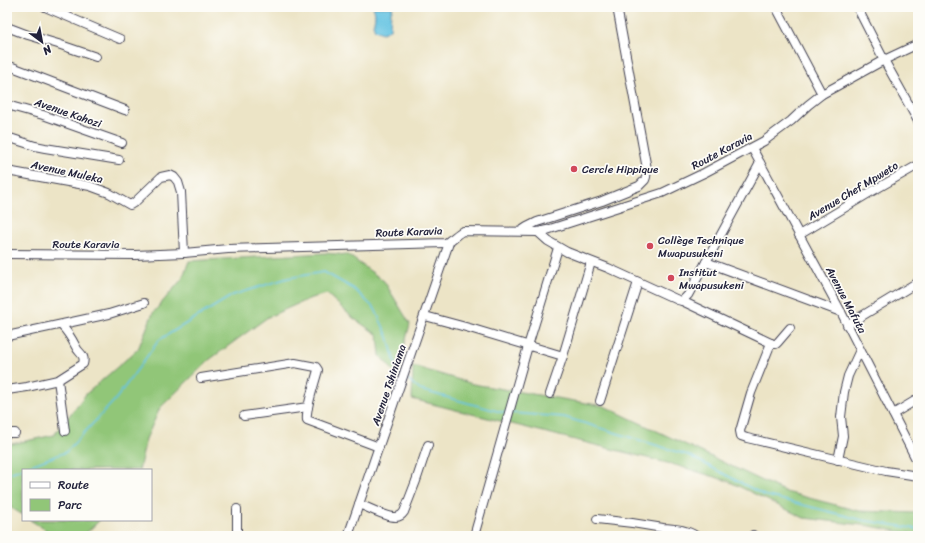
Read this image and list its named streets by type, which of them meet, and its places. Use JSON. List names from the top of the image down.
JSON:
{
  "streets": {
    "street": [
      "Avenue Kahozi",
      "Route Karavia",
      "Avenue Muleka",
      "Avenue Chef Mpweto",
      "Avenue Mafuta",
      "Avenue Tshiniama"
    ]
  },
  "crossings": [
    ["Route Karavia", "Avenue Muleka"],
    ["Route Karavia", "Avenue Mafuta"],
    ["Route Karavia", "Avenue Tshiniama"],
    ["Avenue Chef Mpweto", "Avenue Mafuta"]
  ],
  "places": ["Cercle Hippique", "Collège Technique Mwapusukeni", "Institut Mwapusukeni"],
  "legend": ["Route", "Parc"],
  "north": "bottom right"
}
